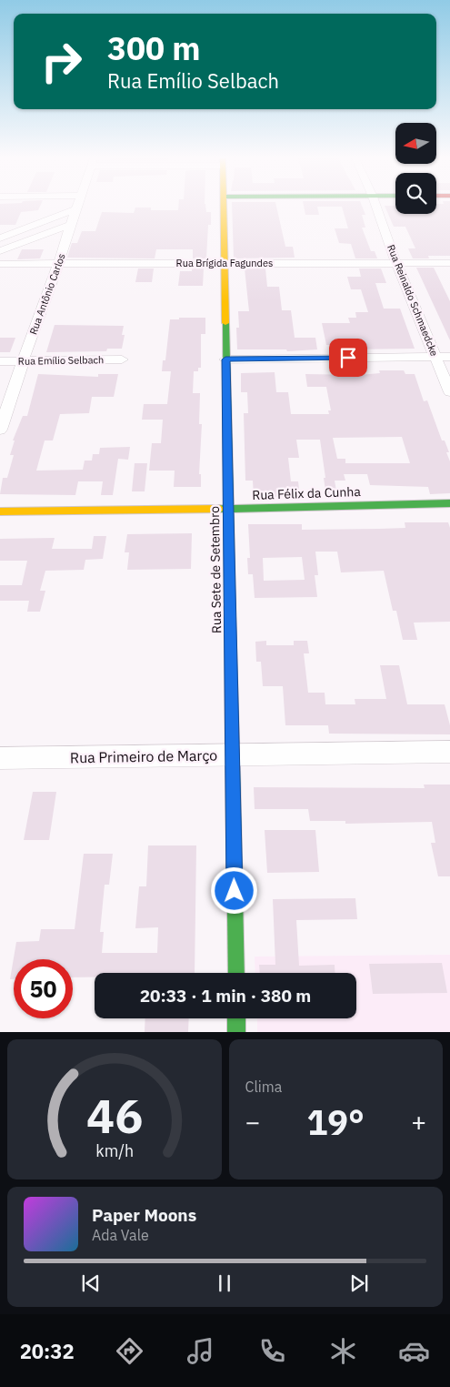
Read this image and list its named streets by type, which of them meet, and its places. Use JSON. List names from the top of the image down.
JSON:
{
  "streets": {
    "main road": ["Rua Félix da Cunha", "Rua Sete de Setembro"],
    "street": [
      "Rua Brígida Fagundes",
      "Rua Antônio Carlos",
      "Rua Reinaldo Schmaedcke",
      "Rua Emílio Selbach",
      "Rua Primeiro de Março"
    ]
  },
  "crossings": [
    ["Rua Brígida Fagundes", "Rua Antônio Carlos"],
    ["Rua Brígida Fagundes", "Rua Reinaldo Schmaedcke"],
    ["Rua Brígida Fagundes", "Rua Sete de Setembro"],
    ["Rua Antônio Carlos", "Rua Emílio Selbach"],
    ["Rua Félix da Cunha", "Rua Sete de Setembro"],
    ["Rua Sete de Setembro", "Rua Primeiro de Março"]
  ],
  "north": "left",
  "page": {
    "turn": ["300 m", "Rua Emílio Selbach"],
    "limit": "50",
    "trip": "20:33 · 1 min · 380 m",
    "tile": "Clima",
    "heat": ["−", "19°", "+"],
    "song": ["Paper Moons", "Ada Vale"],
    "tabs": "20:32",
    "gauge": ["46", "km/h"]
  }
}
